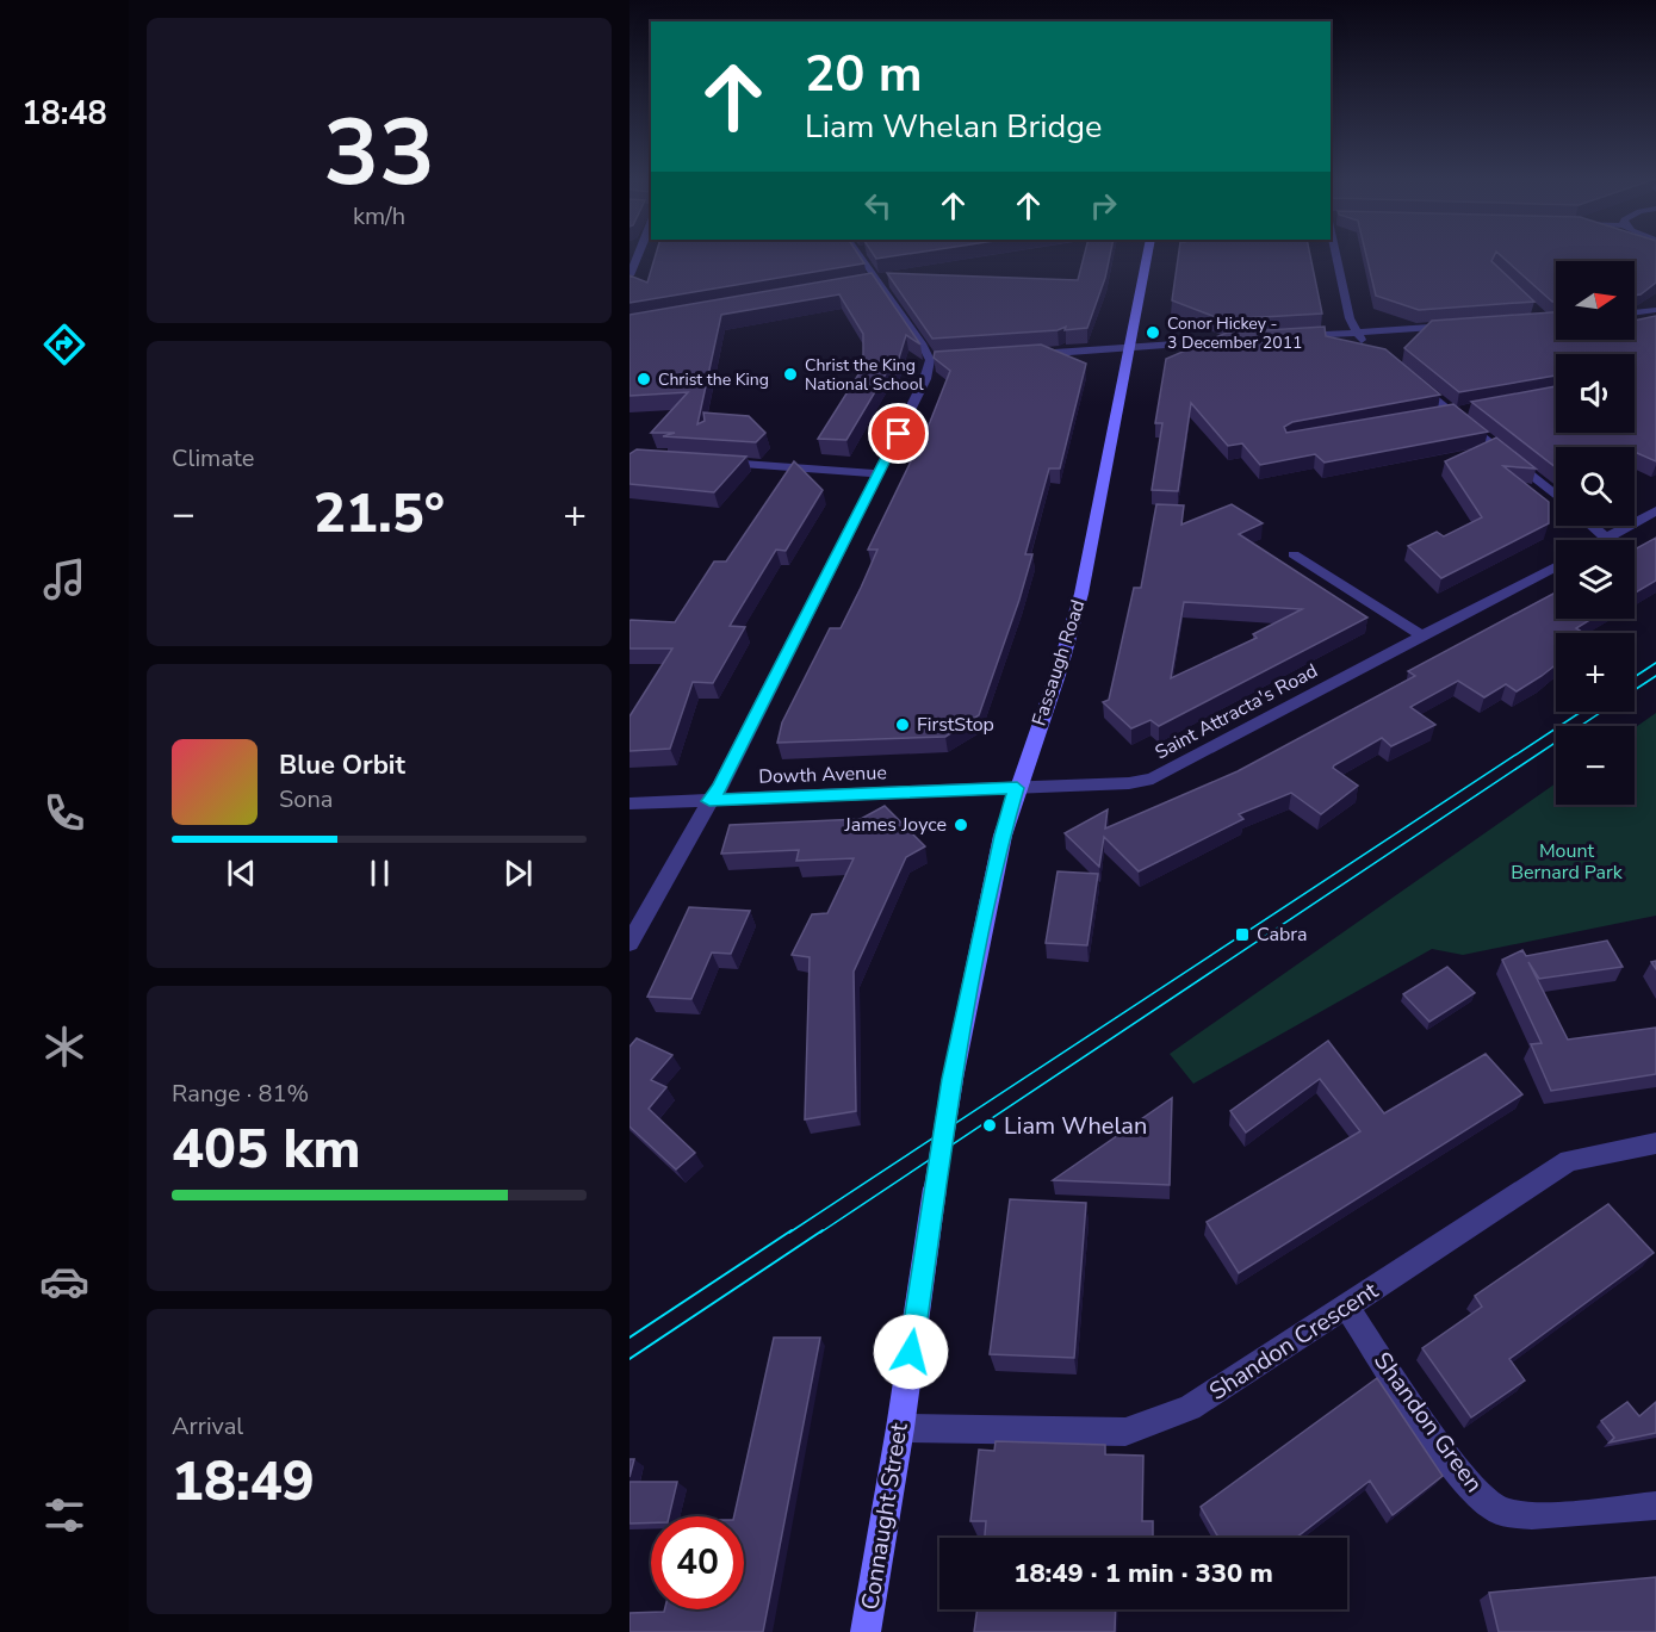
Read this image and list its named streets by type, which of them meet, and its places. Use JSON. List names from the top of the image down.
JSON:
{
  "streets": {
    "street": [
      "Fassaugh Road",
      "Saint Attracta's Road",
      "Dowth Avenue",
      "Shandon Crescent",
      "Shandon Green",
      "Connaught Street"
    ]
  },
  "crossings": [
    ["Fassaugh Road", "Saint Attracta's Road"],
    ["Fassaugh Road", "Dowth Avenue"],
    ["Fassaugh Road", "Connaught Street"],
    ["Saint Attracta's Road", "Dowth Avenue"],
    ["Shandon Crescent", "Shandon Green"],
    ["Shandon Crescent", "Connaught Street"]
  ],
  "parks": ["Mount Bernard Park"],
  "places": {
    "other": [
      "Conor Hickey - 3 December 2011",
      "Christ the King National School",
      "Christ the King",
      "FirstStop",
      "James Joyce",
      "Liam Whelan"
    ],
    "transit": ["Cabra"]
  },
  "north": "right",
  "page": {
    "tabs": "18:48",
    "tile": [
      ["33", "km/h"],
      "Climate",
      ["Range · 81%", "405 km"],
      ["Arrival", "18:49"]
    ],
    "turn": ["20 m", "Liam Whelan Bridge"],
    "map_buttons": ["+", "−"],
    "heat": ["−", "21.5°", "+"],
    "song": ["Blue Orbit", "Sona"],
    "limit": "40",
    "trip": "18:49 · 1 min · 330 m"
  }
}
